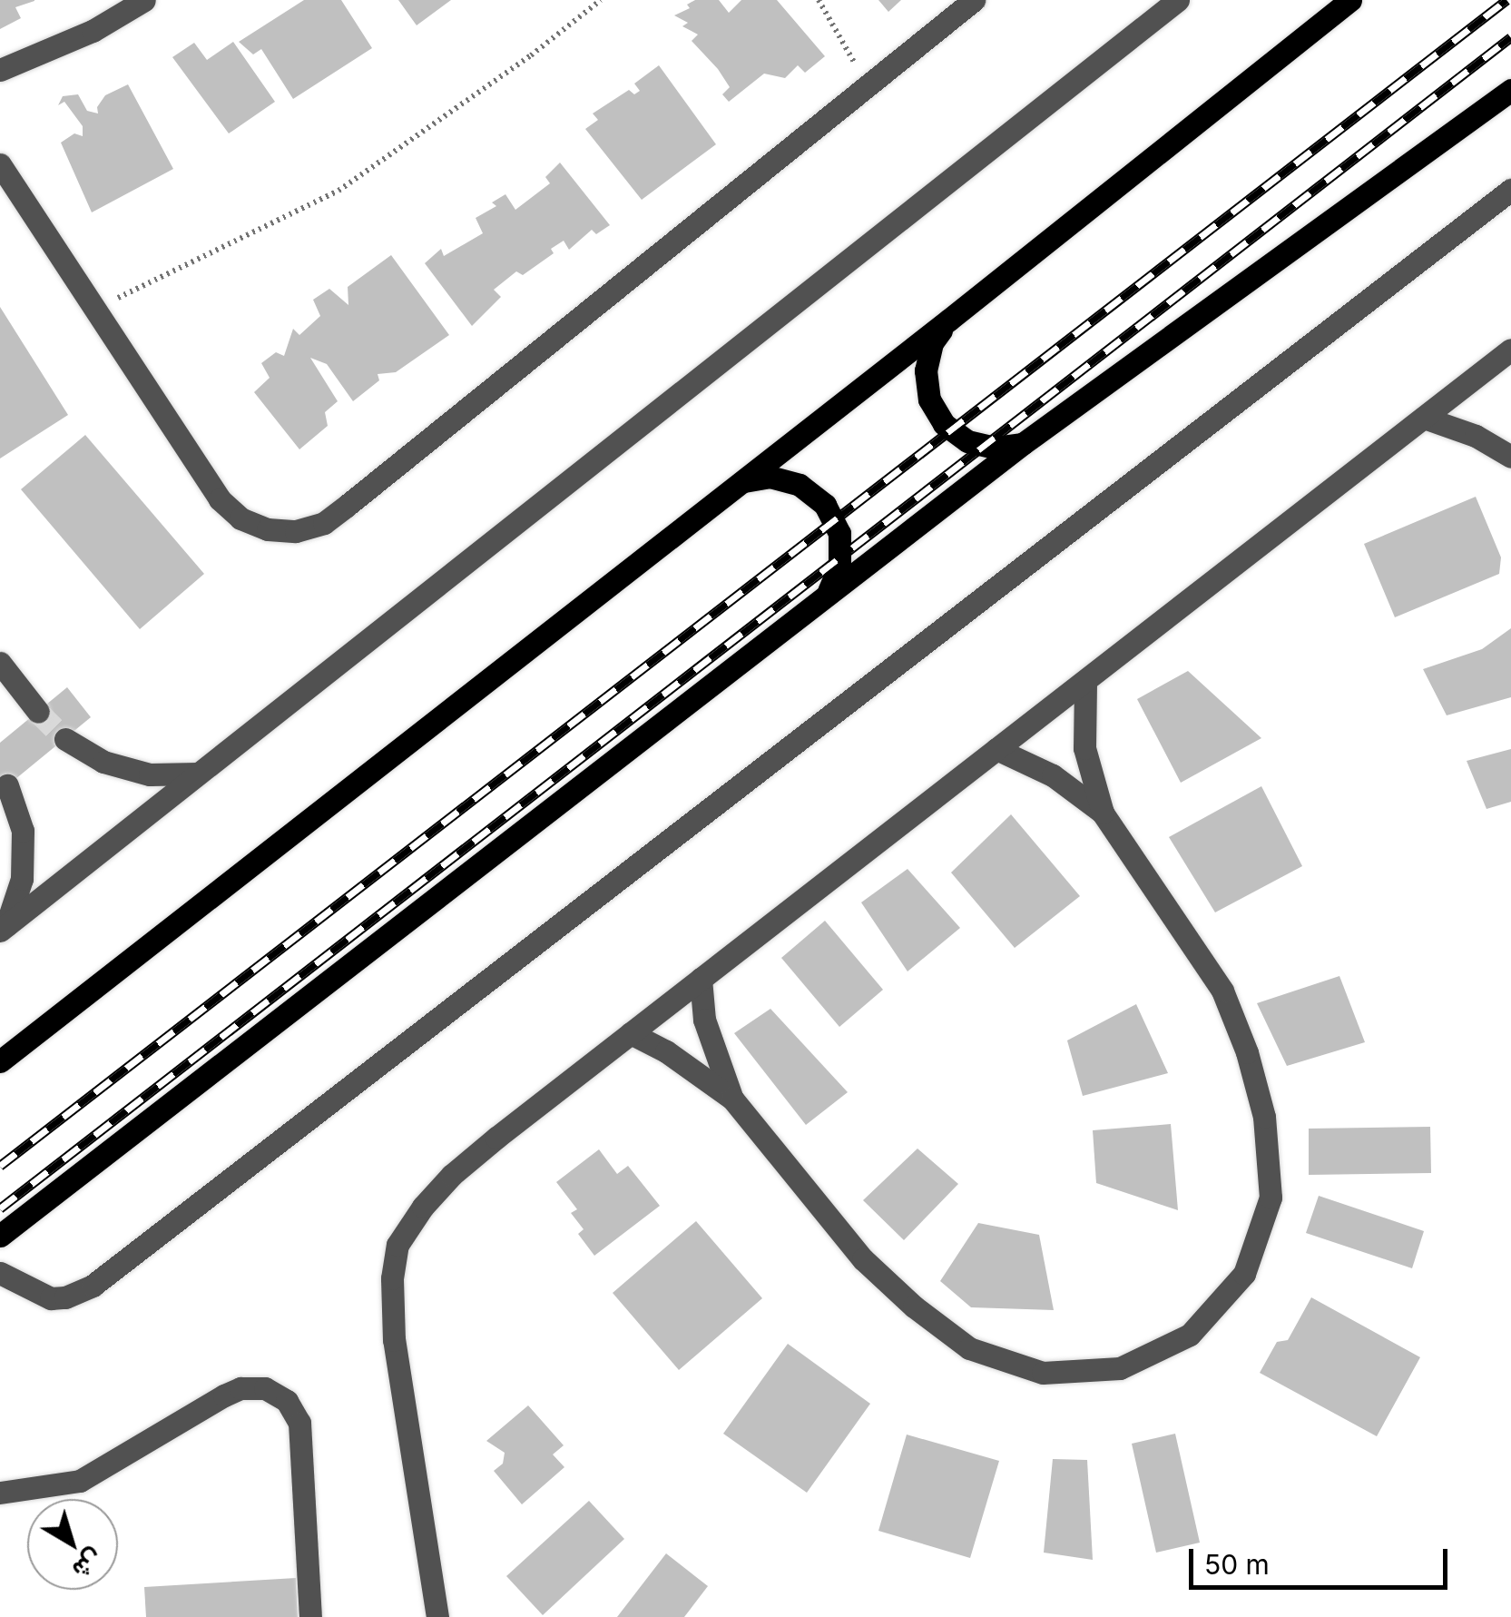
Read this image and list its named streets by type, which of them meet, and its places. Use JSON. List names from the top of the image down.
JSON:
{
  "scale_bar": "50 m",
  "north": "bottom right"
}
